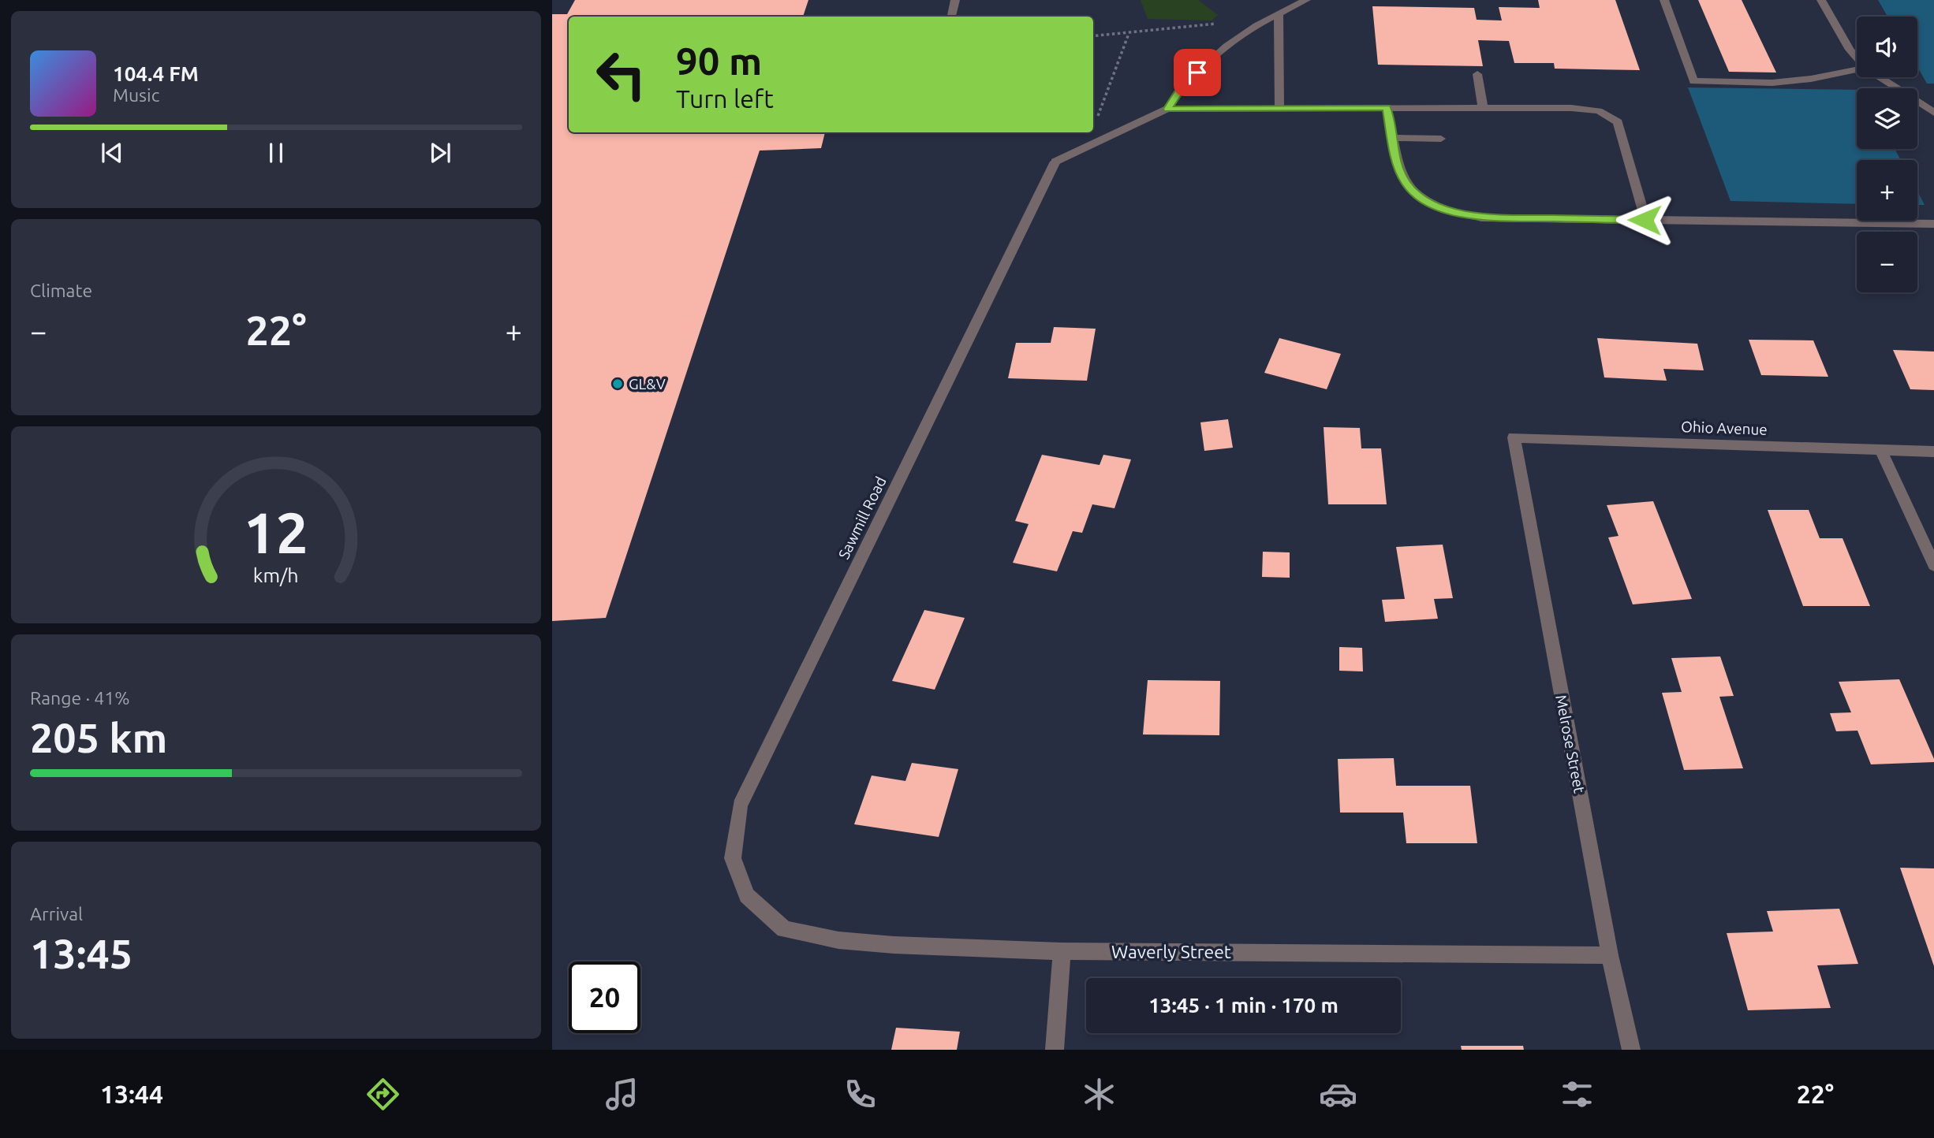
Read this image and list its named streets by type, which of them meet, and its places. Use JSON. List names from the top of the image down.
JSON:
{
  "streets": {
    "street": [
      "Ohio Avenue",
      "Sawmill Road",
      "Melrose Street",
      "Waverly Street"
    ]
  },
  "crossings": [
    ["Ohio Avenue", "Melrose Street"],
    ["Sawmill Road", "Waverly Street"],
    ["Melrose Street", "Waverly Street"]
  ],
  "places": ["GL&V"],
  "page": {
    "map_buttons": ["+", "−"],
    "turn": ["90 m", "Turn left"],
    "song": ["104.4 FM", "Music"],
    "tile": [
      "Climate",
      ["Range · 41%", "205 km"],
      ["Arrival", "13:45"]
    ],
    "heat": ["−", "22°", "+"],
    "limit": "20",
    "trip": "13:45 · 1 min · 170 m",
    "tabs": ["13:44", "22°"],
    "gauge": ["12", "km/h"]
  }
}
